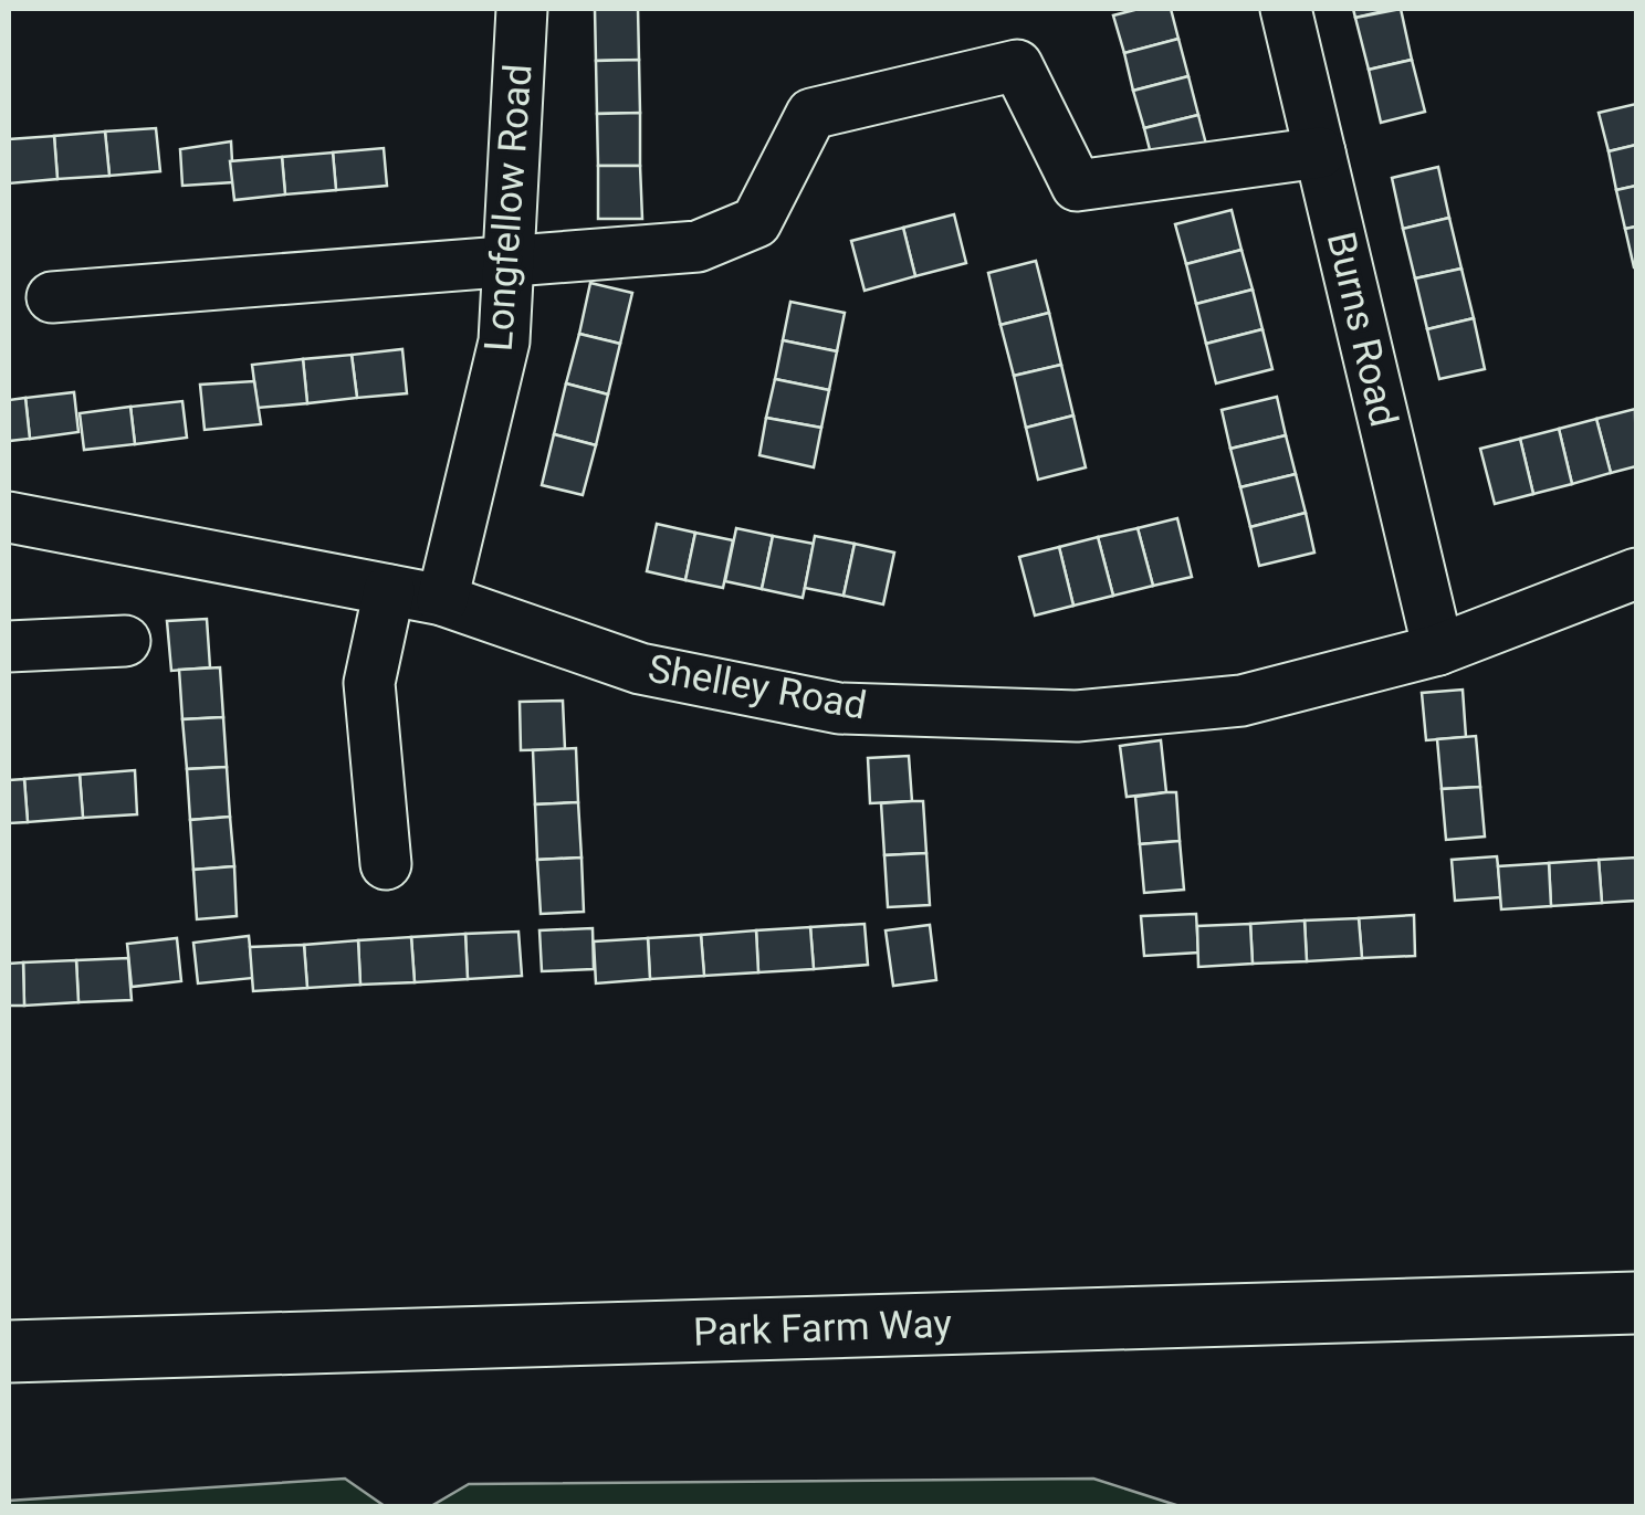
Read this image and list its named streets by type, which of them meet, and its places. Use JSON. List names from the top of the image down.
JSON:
{
  "streets": {
    "highway": ["Park Farm Way"],
    "street": ["Longfellow Road", "Burns Road", "Shelley Road"]
  },
  "crossings": [
    ["Longfellow Road", "Shelley Road"],
    ["Burns Road", "Shelley Road"]
  ]
}
